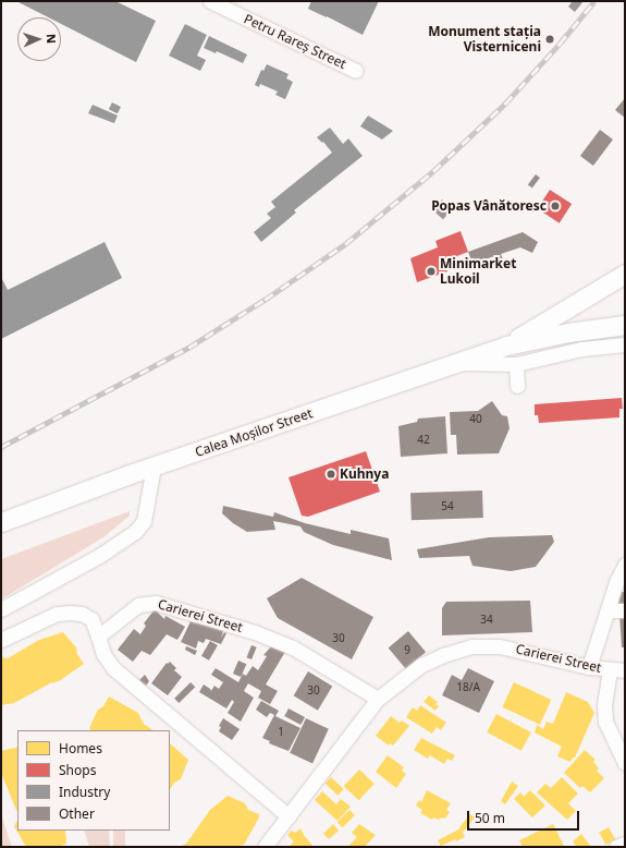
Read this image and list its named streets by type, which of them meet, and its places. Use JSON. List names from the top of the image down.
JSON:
{
  "streets": {
    "main road": ["Calea Moșilor Street"],
    "street": ["Petru Rareș Street", "Carierei Street"]
  },
  "places": [
    "Monument stația Visterniceni",
    "Popas Vânătoresc",
    "Minimarket Lukoil",
    "Kuhnya"
  ],
  "house_numbers": [
    "40",
    "42",
    "54",
    "34",
    "30",
    "9",
    "18/A",
    "30",
    "1"
  ],
  "legend": [
    "Homes",
    "Shops",
    "Industry",
    "Other"
  ],
  "scale_bar": "50 m",
  "north": "right"
}
